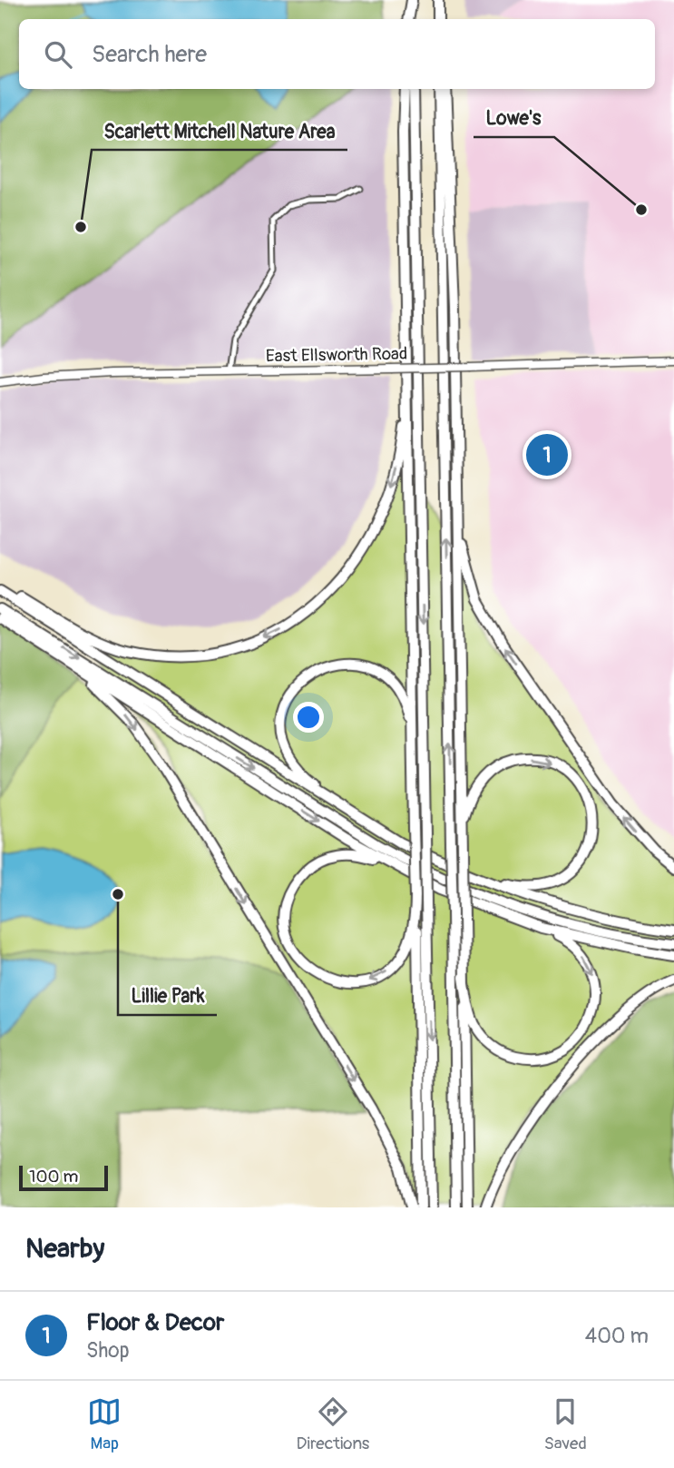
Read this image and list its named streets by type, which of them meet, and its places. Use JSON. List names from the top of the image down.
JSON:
{
  "streets": {
    "main road": ["East Ellsworth Road"]
  },
  "places": ["Lowe's", "Scarlett Mitchell Nature Area", "Lillie Park"],
  "scale_bar": "100 m",
  "page": {
    "search": "Search here",
    "pins": "1",
    "scale": "100 m",
    "heading": "Nearby",
    "list": [
      {
        "mark": "1",
        "name": "Floor & Decor",
        "note": "Shop",
        "value": "400 m"
      }
    ],
    "nav": ["Map", "Directions", "Saved"]
  }
}
